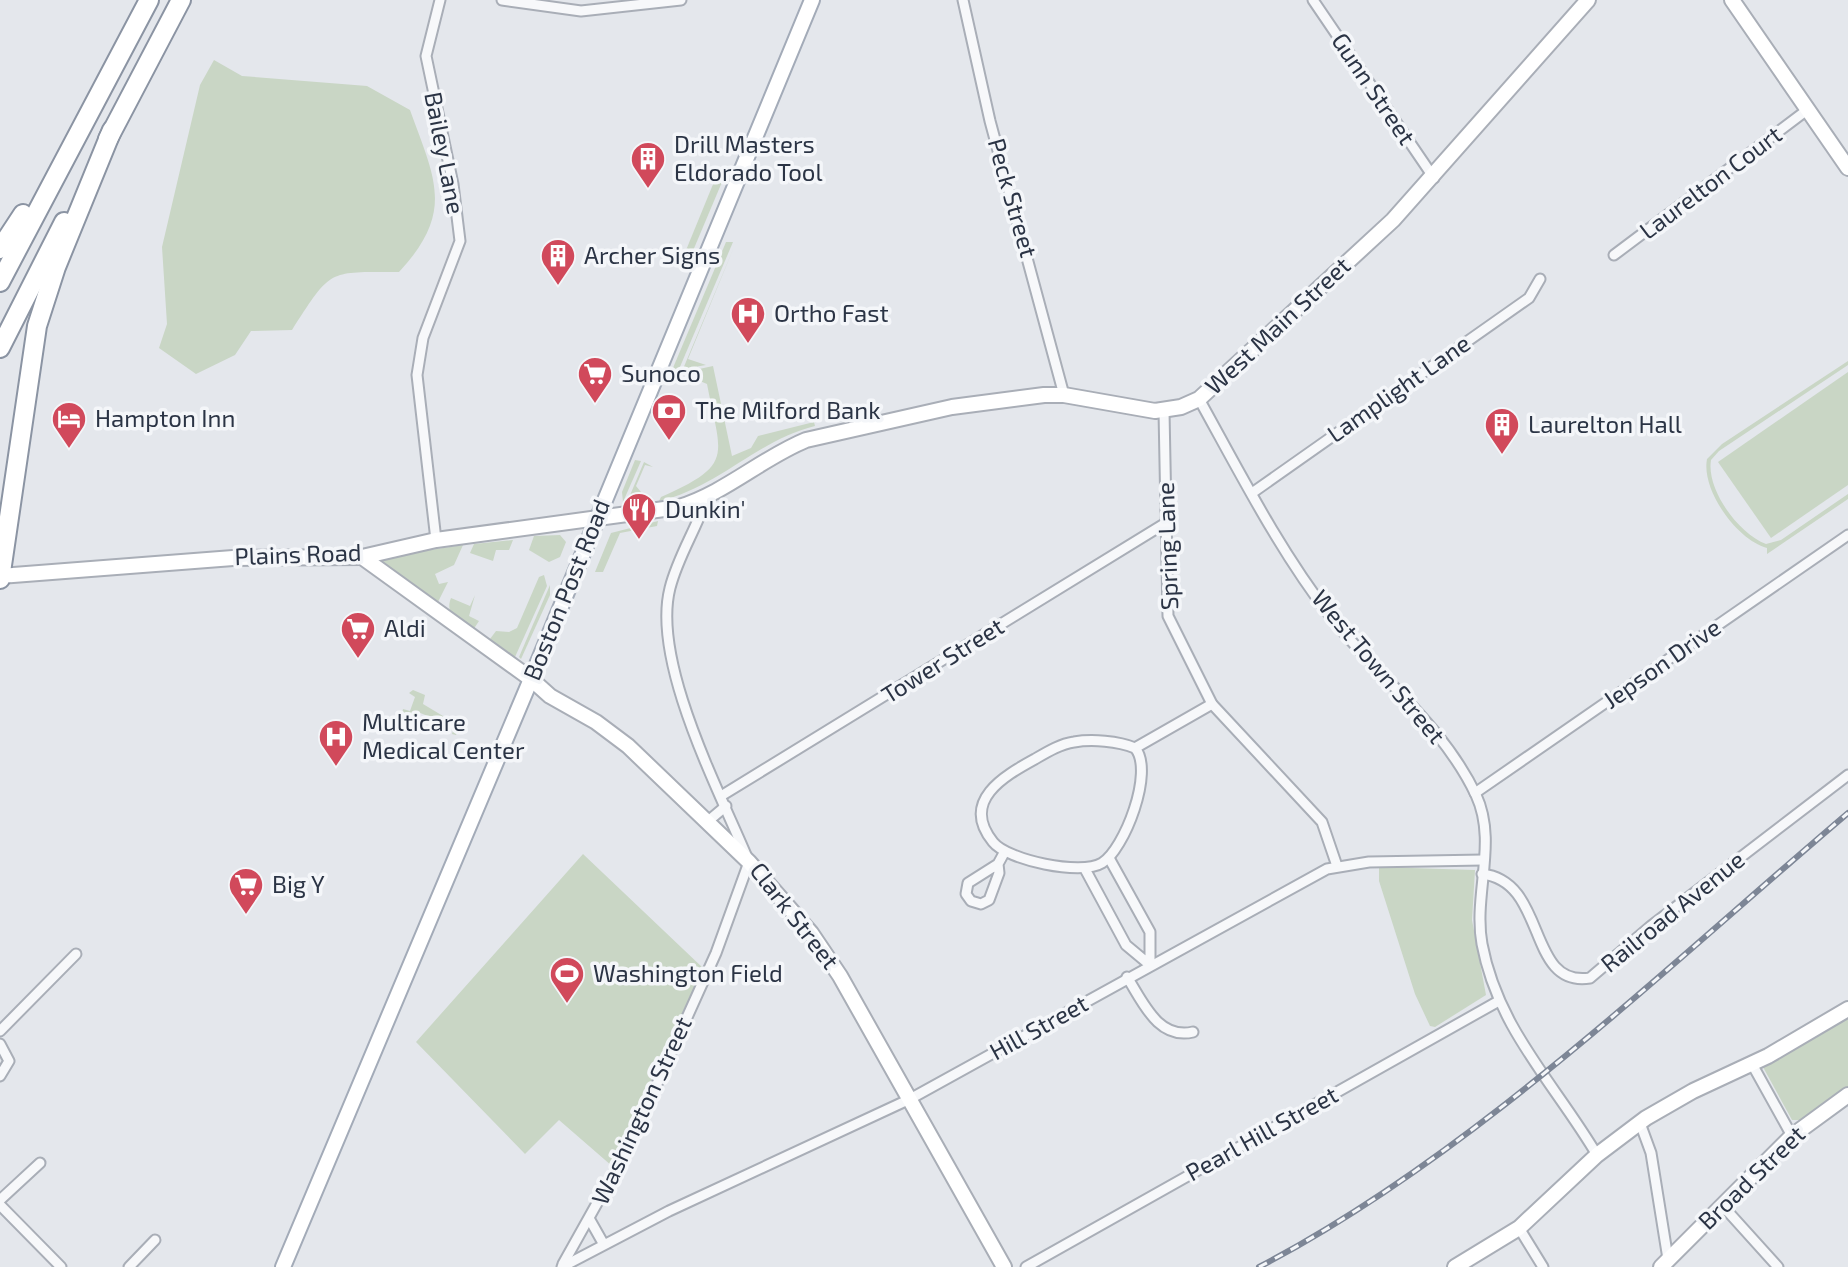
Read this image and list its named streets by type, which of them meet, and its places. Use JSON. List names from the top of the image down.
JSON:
{
  "streets": {
    "main road": [
      "West Main Street",
      "Plains Road",
      "Boston Post Road",
      "Clark Street",
      "Broad Street"
    ],
    "street": [
      "Gunn Street",
      "Bailey Lane",
      "Laurelton Court",
      "Peck Street",
      "Lamplight Lane",
      "Spring Lane",
      "Tower Street",
      "Jepson Drive",
      "West Town Street",
      "Railroad Avenue",
      "Hill Street",
      "Washington Street",
      "Pearl Hill Street"
    ]
  },
  "crossings": [
    ["Gunn Street", "West Main Street"],
    ["Bailey Lane", "Plains Road"],
    ["Peck Street", "West Main Street"],
    ["West Main Street", "Spring Lane"],
    ["West Main Street", "Plains Road"],
    ["West Main Street", "Boston Post Road"],
    ["West Main Street", "West Town Street"],
    ["West Main Street", "Clark Street"],
    ["Lamplight Lane", "West Town Street"],
    ["Spring Lane", "Tower Street"],
    ["Spring Lane", "Hill Street"],
    ["Plains Road", "Boston Post Road"],
    ["Tower Street", "Clark Street"],
    ["Jepson Drive", "West Town Street"],
    ["West Town Street", "Railroad Avenue"],
    ["West Town Street", "Hill Street"],
    ["West Town Street", "Pearl Hill Street"],
    ["Clark Street", "Hill Street"],
    ["Clark Street", "Washington Street"],
    ["Hill Street", "Washington Street"]
  ],
  "places": {
    "building": ["Drill Masters Eldorado Tool", "Archer Signs", "Laurelton Hall"],
    "hospital": ["Ortho Fast", "Multicare Medical Center"],
    "supermarket": ["Sunoco", "Aldi", "Big Y"],
    "bank": ["The Milford Bank"],
    "hotel": ["Hampton Inn"],
    "restaurant": ["Dunkin'"],
    "sports": ["Washington Field"]
  }
}
